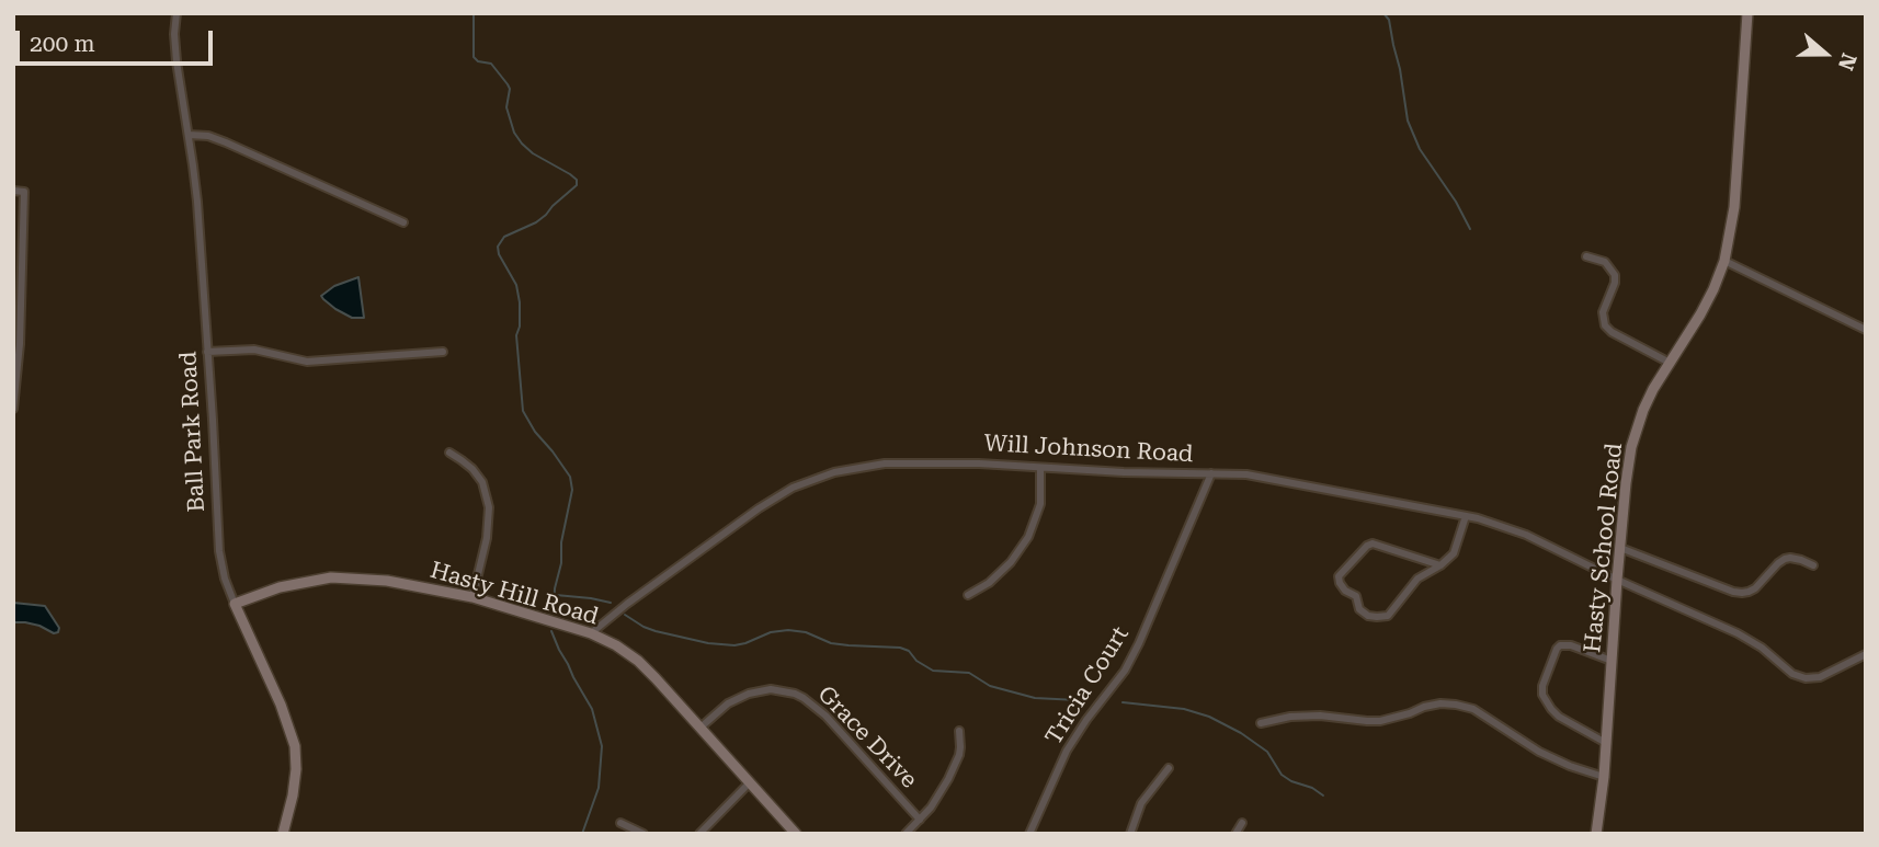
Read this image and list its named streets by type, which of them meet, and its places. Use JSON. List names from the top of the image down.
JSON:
{
  "streets": {
    "street": [
      "Ball Park Road",
      "Will Johnson Road",
      "Hasty School Road",
      "Hasty Hill Road",
      "Tricia Court",
      "Grace Drive"
    ]
  },
  "crossings": [
    ["Ball Park Road", "Hasty Hill Road"],
    ["Will Johnson Road", "Hasty School Road"],
    ["Will Johnson Road", "Hasty Hill Road"],
    ["Will Johnson Road", "Tricia Court"],
    ["Hasty Hill Road", "Grace Drive"]
  ],
  "scale_bar": "200 m",
  "north": "right"
}
